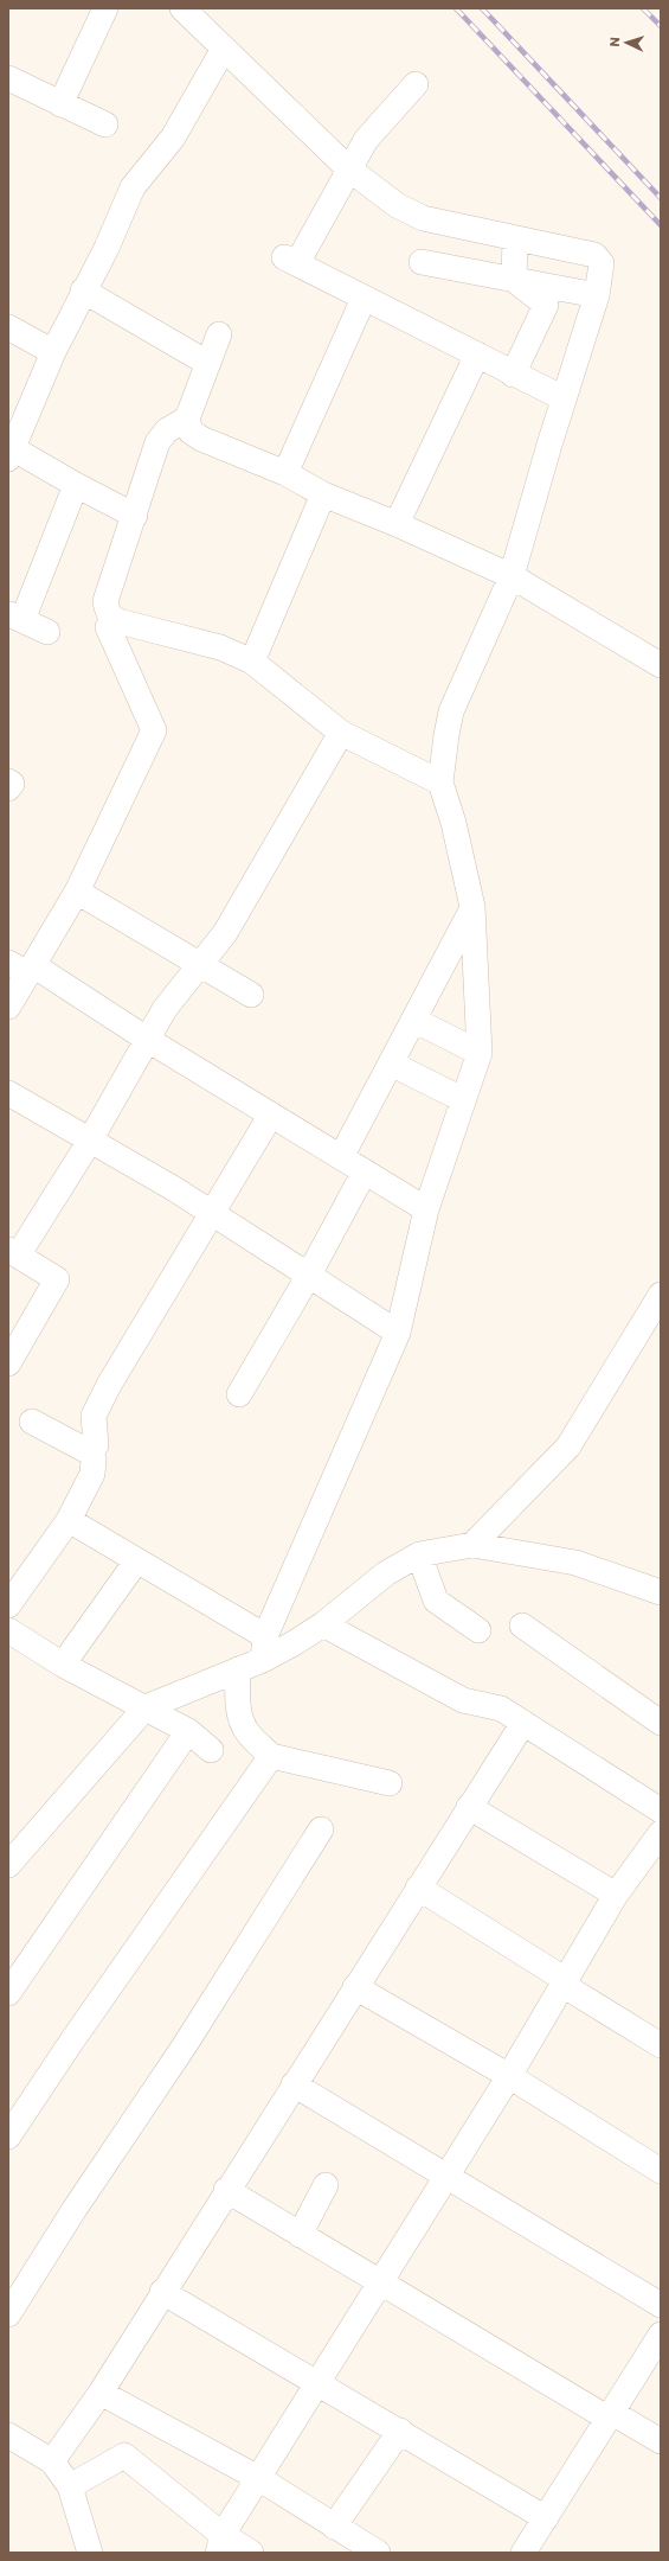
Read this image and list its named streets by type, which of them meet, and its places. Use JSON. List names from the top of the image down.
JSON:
{
  "north": "left"
}
